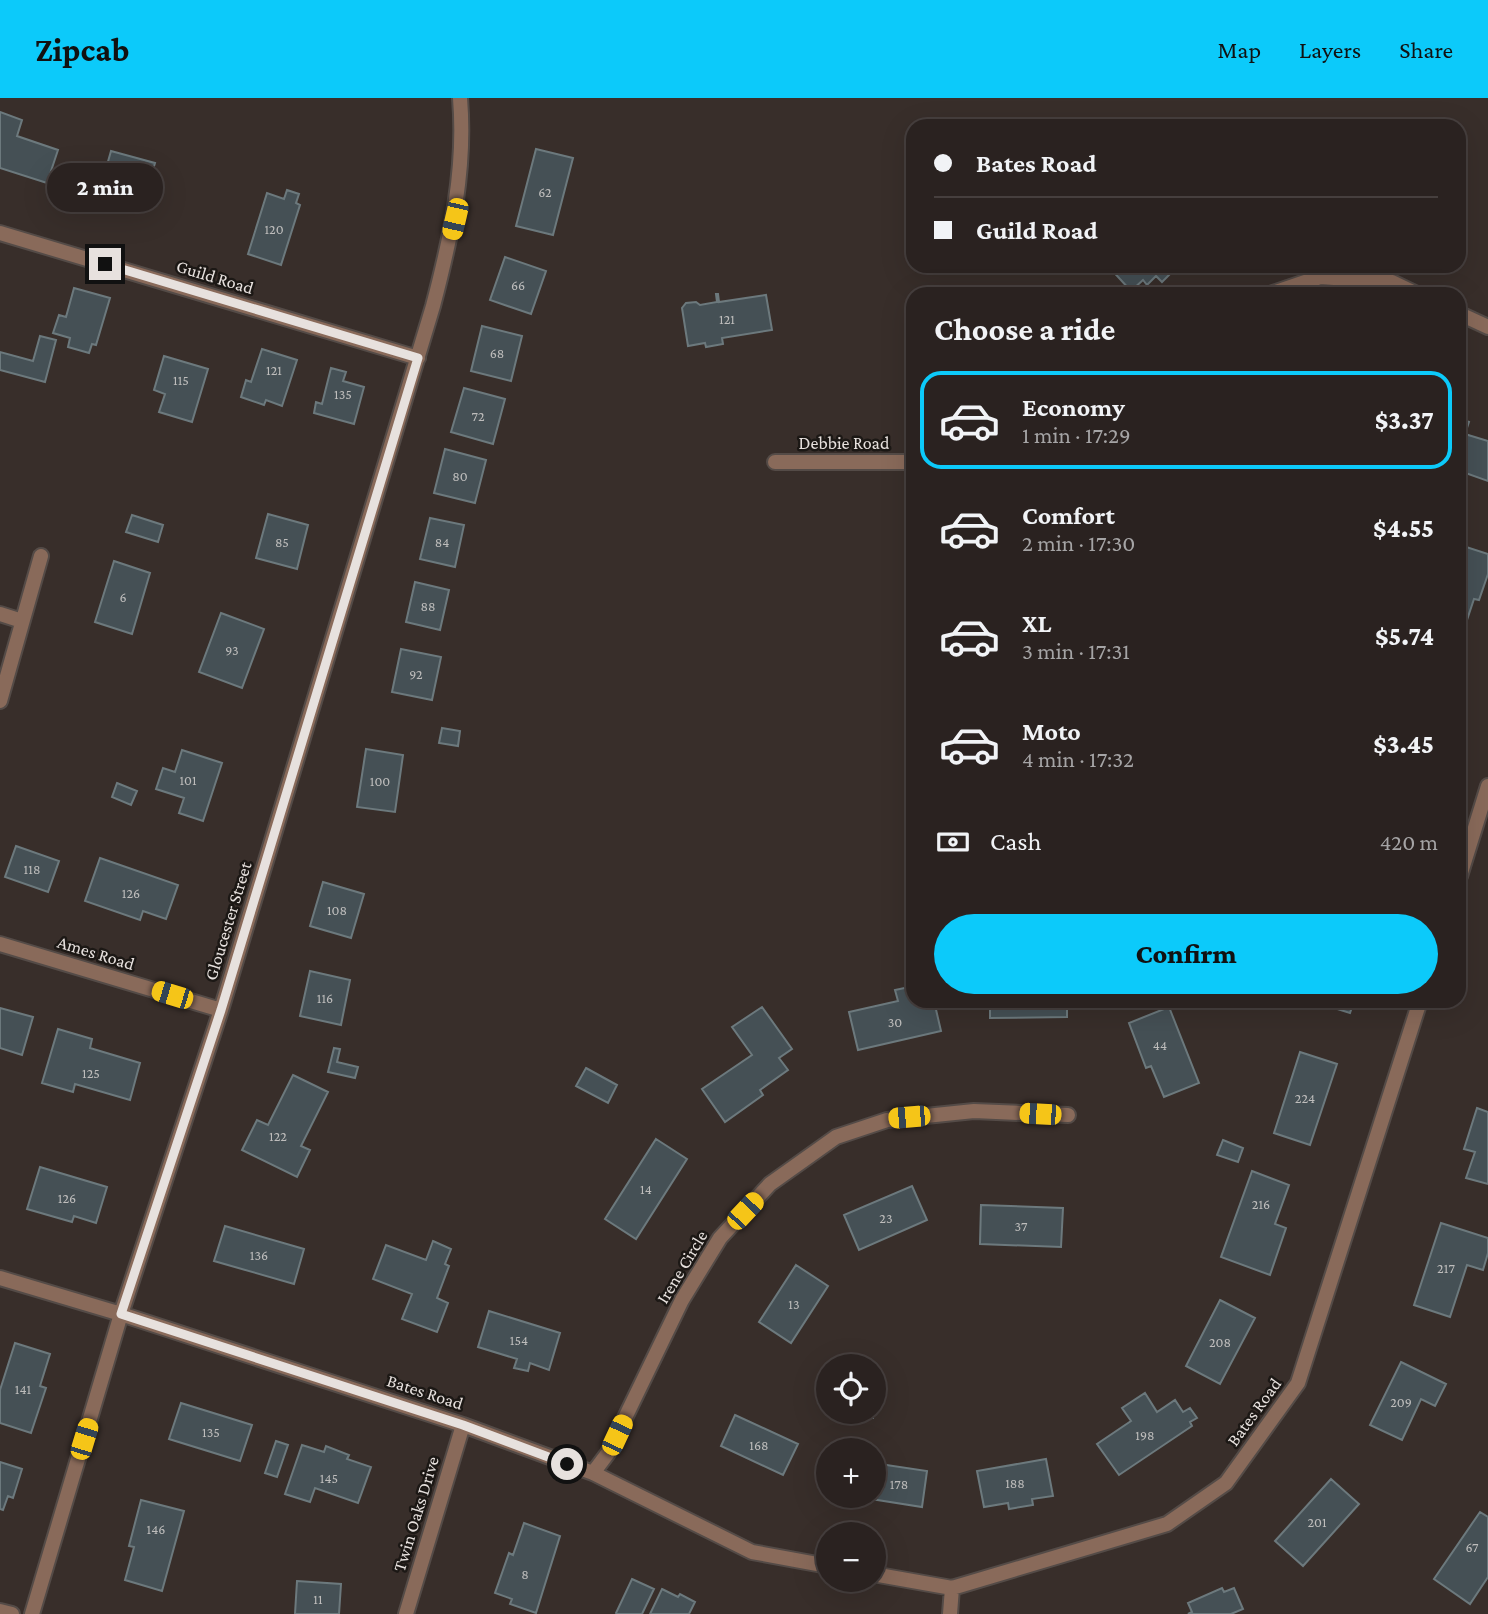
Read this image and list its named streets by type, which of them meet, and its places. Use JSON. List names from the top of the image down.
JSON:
{
  "streets": {
    "street": [
      "Guild Road",
      "Debbie Road",
      "Gloucester Street",
      "Ames Road",
      "Irene Circle",
      "Bates Road",
      "Twin Oaks Drive"
    ]
  },
  "crossings": [
    ["Guild Road", "Gloucester Street"],
    ["Gloucester Street", "Ames Road"],
    ["Gloucester Street", "Bates Road"],
    ["Irene Circle", "Bates Road"],
    ["Bates Road", "Twin Oaks Drive"]
  ],
  "house_numbers": [
    "62",
    "120",
    "66",
    "121",
    "68",
    "121",
    "115",
    "135",
    "72",
    "80",
    "85",
    "84",
    "6",
    "88",
    "93",
    "92",
    "101",
    "100",
    "118",
    "126",
    "108",
    "116",
    "30",
    "44",
    "125",
    "224",
    "122",
    "14",
    "126",
    "216",
    "23",
    "37",
    "136",
    "217",
    "13",
    "154",
    "208",
    "141",
    "209",
    "135",
    "198",
    "168",
    "145",
    "188",
    "178",
    "201",
    "146",
    "67",
    "8",
    "11"
  ],
  "page": {
    "header": "Zipcab",
    "nav": ["Map", "Layers", "Share"],
    "banner": ["Bates Road", "Guild Road"],
    "bubble": "2 min",
    "heading": "Choose a ride",
    "list": [
      {
        "name": "Economy",
        "note": "1 min · 17:29",
        "value": "$3.37"
      },
      {
        "name": "Comfort",
        "note": "2 min · 17:30",
        "value": "$4.55"
      },
      {
        "name": "XL",
        "note": "3 min · 17:31",
        "value": "$5.74"
      },
      {
        "name": "Moto",
        "note": "4 min · 17:32",
        "value": "$3.45"
      }
    ],
    "pay": ["Cash", "420 m"],
    "buttons": "Confirm",
    "map_buttons": ["+", "−"]
  }
}
